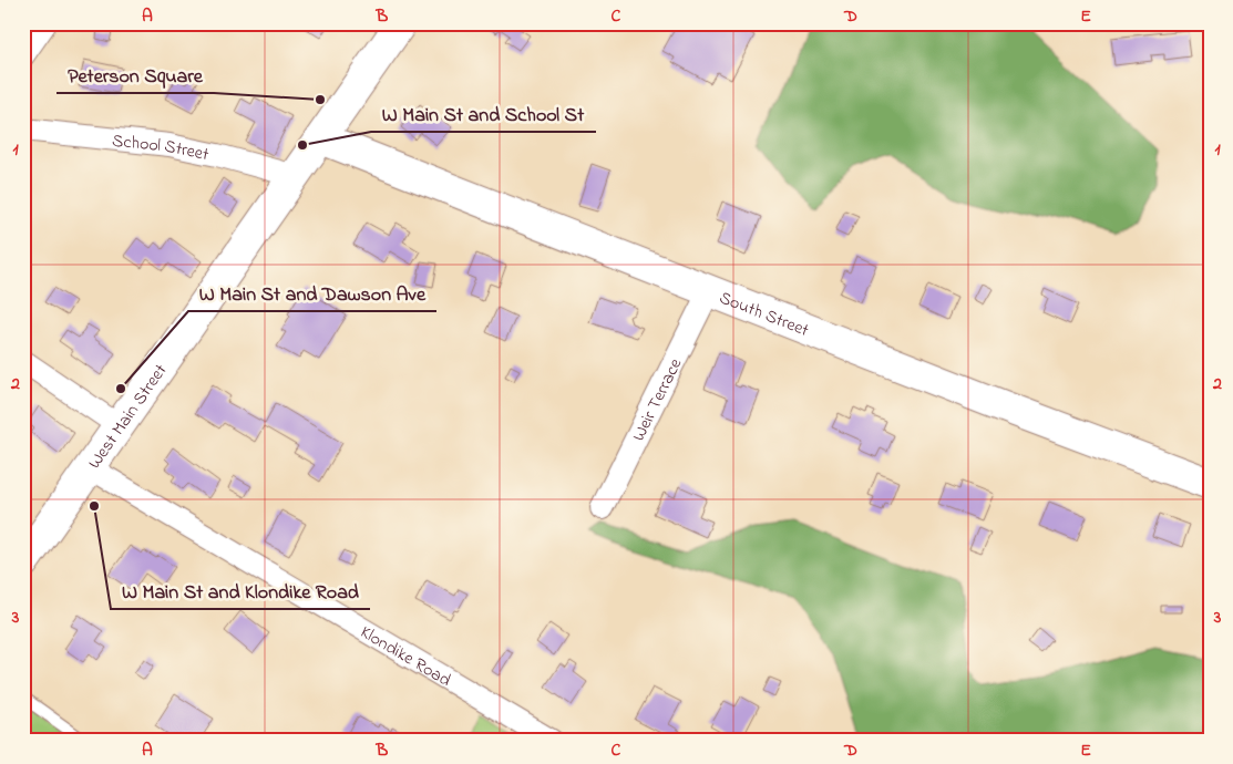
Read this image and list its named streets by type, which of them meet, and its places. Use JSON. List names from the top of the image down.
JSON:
{
  "streets": {
    "street": [
      "School Street",
      "South Street",
      "Weir Terrace",
      "West Main Street",
      "Klondike Road"
    ]
  },
  "crossings": [
    ["School Street", "West Main Street"],
    ["South Street", "Weir Terrace"],
    ["South Street", "West Main Street"],
    ["West Main Street", "Klondike Road"]
  ],
  "places": [
    "Peterson Square",
    "W Main St and School St",
    "W Main St and Dawson Ave",
    "W Main St and Klondike Road"
  ],
  "grid": {
    "columns": [
      "A",
      "B",
      "C",
      "D",
      "E"
    ],
    "rows": ["1", "2", "3"]
  }
}
